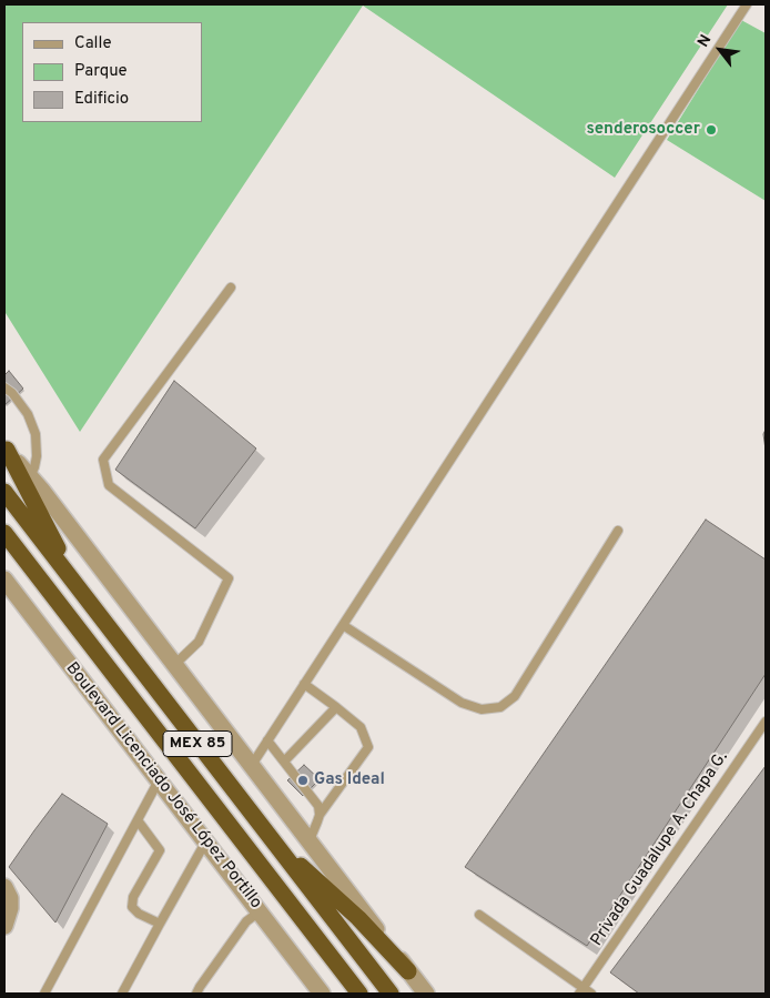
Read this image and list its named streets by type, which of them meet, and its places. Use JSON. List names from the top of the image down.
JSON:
{
  "streets": {
    "highway": ["MEX 85", "Boulevard Licenciado José López Portillo"],
    "lane": ["Privada Guadalupe A. Chapa G."]
  },
  "places": ["senderosoccer", "Gas Ideal"],
  "legend": ["Calle", "Parque", "Edificio"],
  "north": "top left"
}
